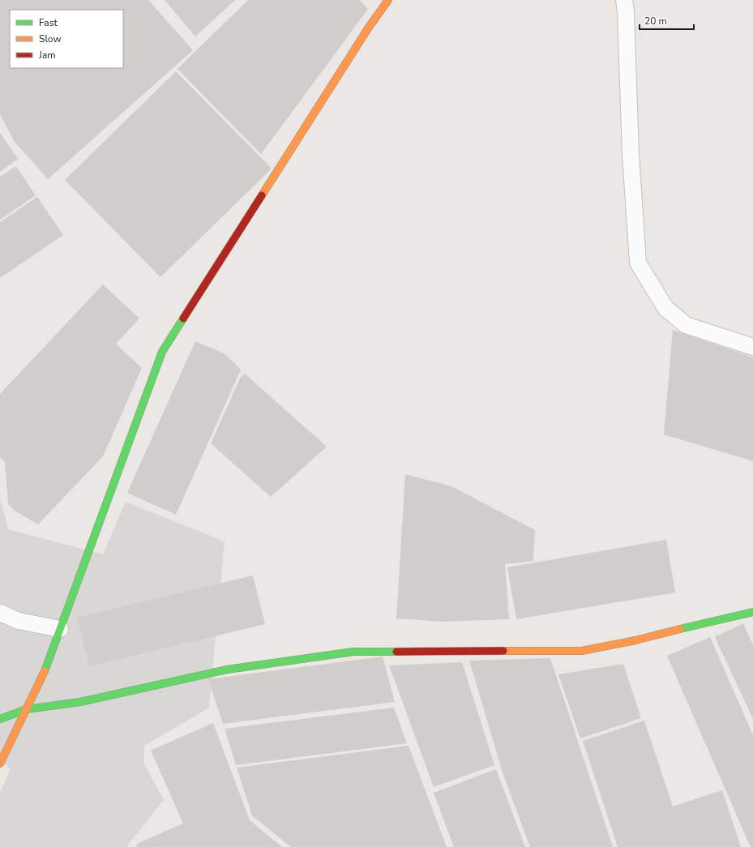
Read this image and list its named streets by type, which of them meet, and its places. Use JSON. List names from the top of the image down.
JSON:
{
  "legend": ["Fast", "Slow", "Jam"],
  "scale_bar": "20 m"
}
